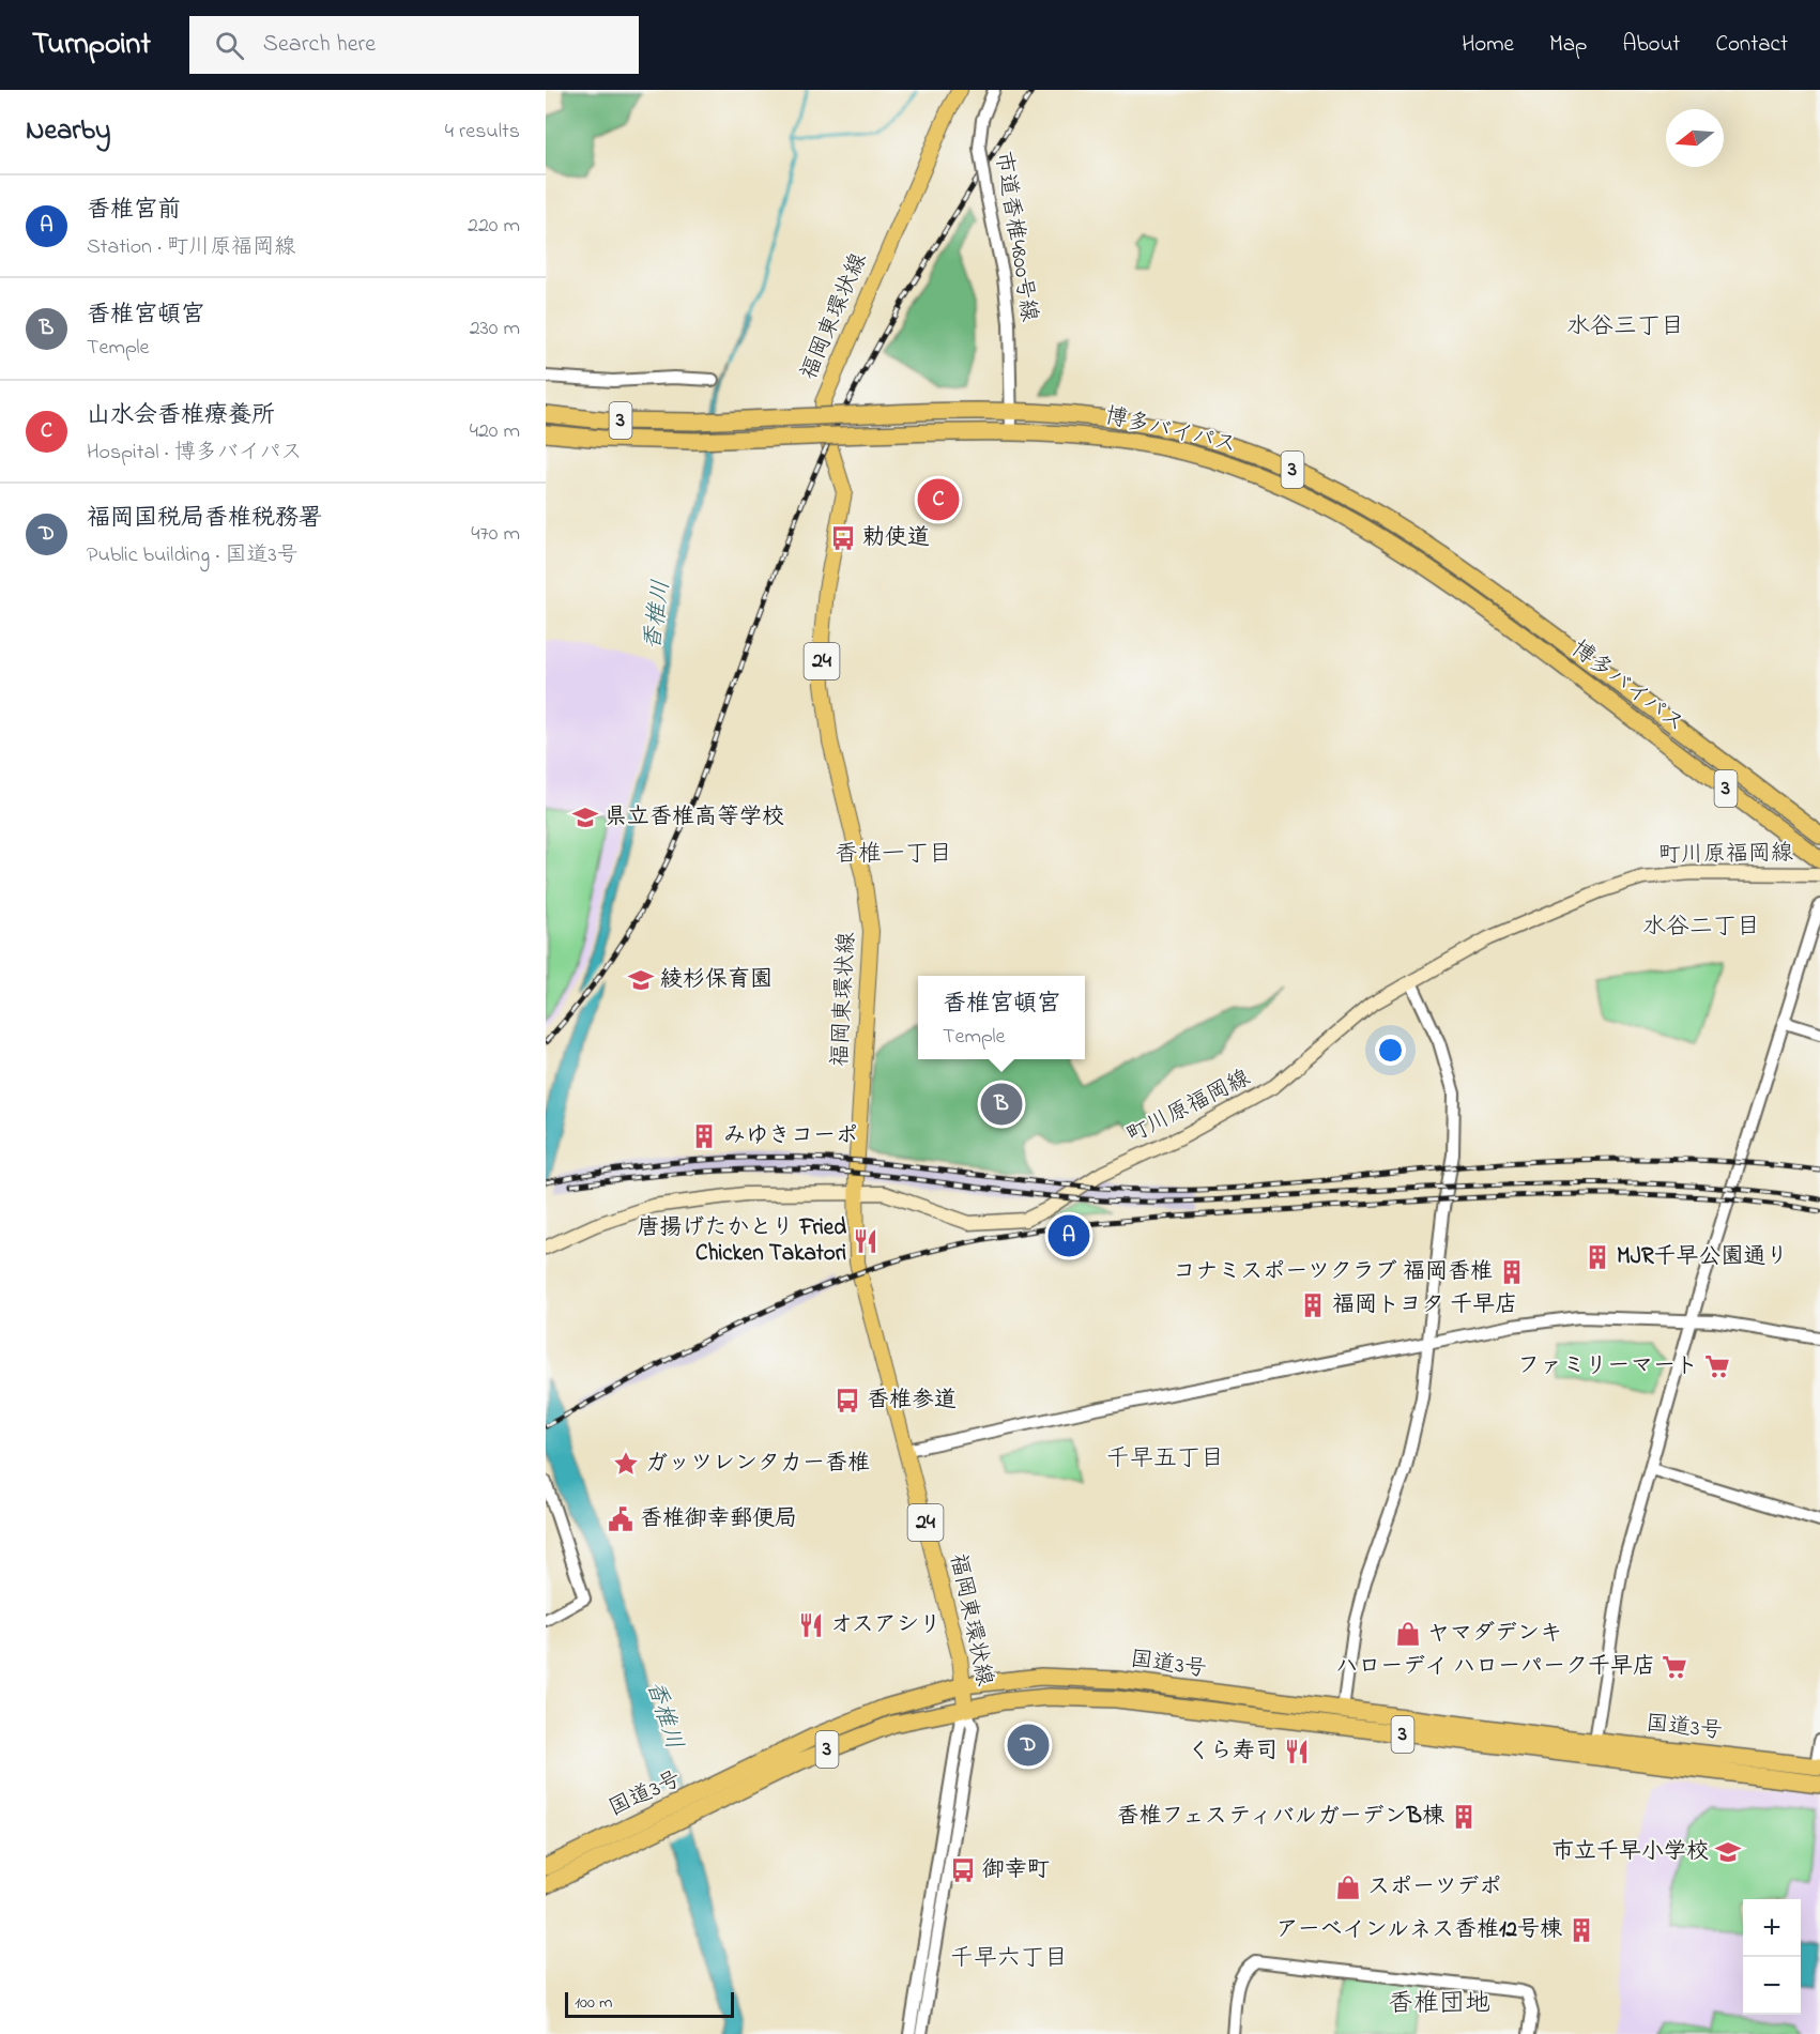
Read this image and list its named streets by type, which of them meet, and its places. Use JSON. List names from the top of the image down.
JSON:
{
  "streets": {
    "highway": ["3", "博多バイパス", "国道3号"],
    "main road": ["福岡東環状線", "24", "町川原福岡線"],
    "street": ["市道香椎4800号線"]
  },
  "crossings": [
    ["市道香椎4800号線", "博多バイパス"],
    ["福岡東環状線", "町川原福岡線"],
    ["福岡東環状線", "国道3号"]
  ],
  "districts": [
    "水谷三丁目",
    "香椎一丁目",
    "水谷二丁目",
    "千早五丁目",
    "千早六丁目",
    "香椎団地"
  ],
  "water": ["香椎川"],
  "places": {
    "bus stop": ["勅使道", "香椎参道", "御幸町"],
    "school or university": ["県立香椎高等学校", "綾杉保育園", "市立千早小学校"],
    "building": [
      "みゆきコーポ",
      "MJR千早公園通り",
      "コナミスポーツクラブ 福岡香椎",
      "福岡トヨタ 千早店",
      "香椎フェスティバルガーデンB棟",
      "アーベインルネス香椎12号棟"
    ],
    "restaurant": ["唐揚げたかとり Fried Chicken Takatori", "オスアシリ", "くら寿司"],
    "supermarket": ["ファミリーマート", "ハローデイ ハローパーク千早店"],
    "place": ["ガッツレンタカー香椎"],
    "public building": ["香椎御幸郵便局"],
    "shop": ["ヤマダデンキ", "スポーツデポ"]
  },
  "scale_bar": "100 m",
  "north": "left",
  "page": {
    "header": "Turnpoint",
    "search": "Search here",
    "nav": [
      "Home",
      "Map",
      "About",
      "Contact"
    ],
    "heading": ["Nearby", "4 results"],
    "list": [
      {
        "mark": "A",
        "name": "香椎宮前",
        "note": "Station · 町川原福岡線",
        "value": "220 m"
      },
      {
        "mark": "B",
        "name": "香椎宮頓宮",
        "note": "Temple",
        "value": "230 m"
      },
      {
        "mark": "C",
        "name": "山水会香椎療養所",
        "note": "Hospital · 博多バイパス",
        "value": "420 m"
      },
      {
        "mark": "D",
        "name": "福岡国税局香椎税務署",
        "note": "Public building · 国道3号",
        "value": "470 m"
      }
    ],
    "pins": [
      "C",
      "B",
      "A",
      "D"
    ],
    "popup": ["香椎宮頓宮", "Temple"],
    "map_buttons": ["+", "−"],
    "scale": "100 m"
  }
}
